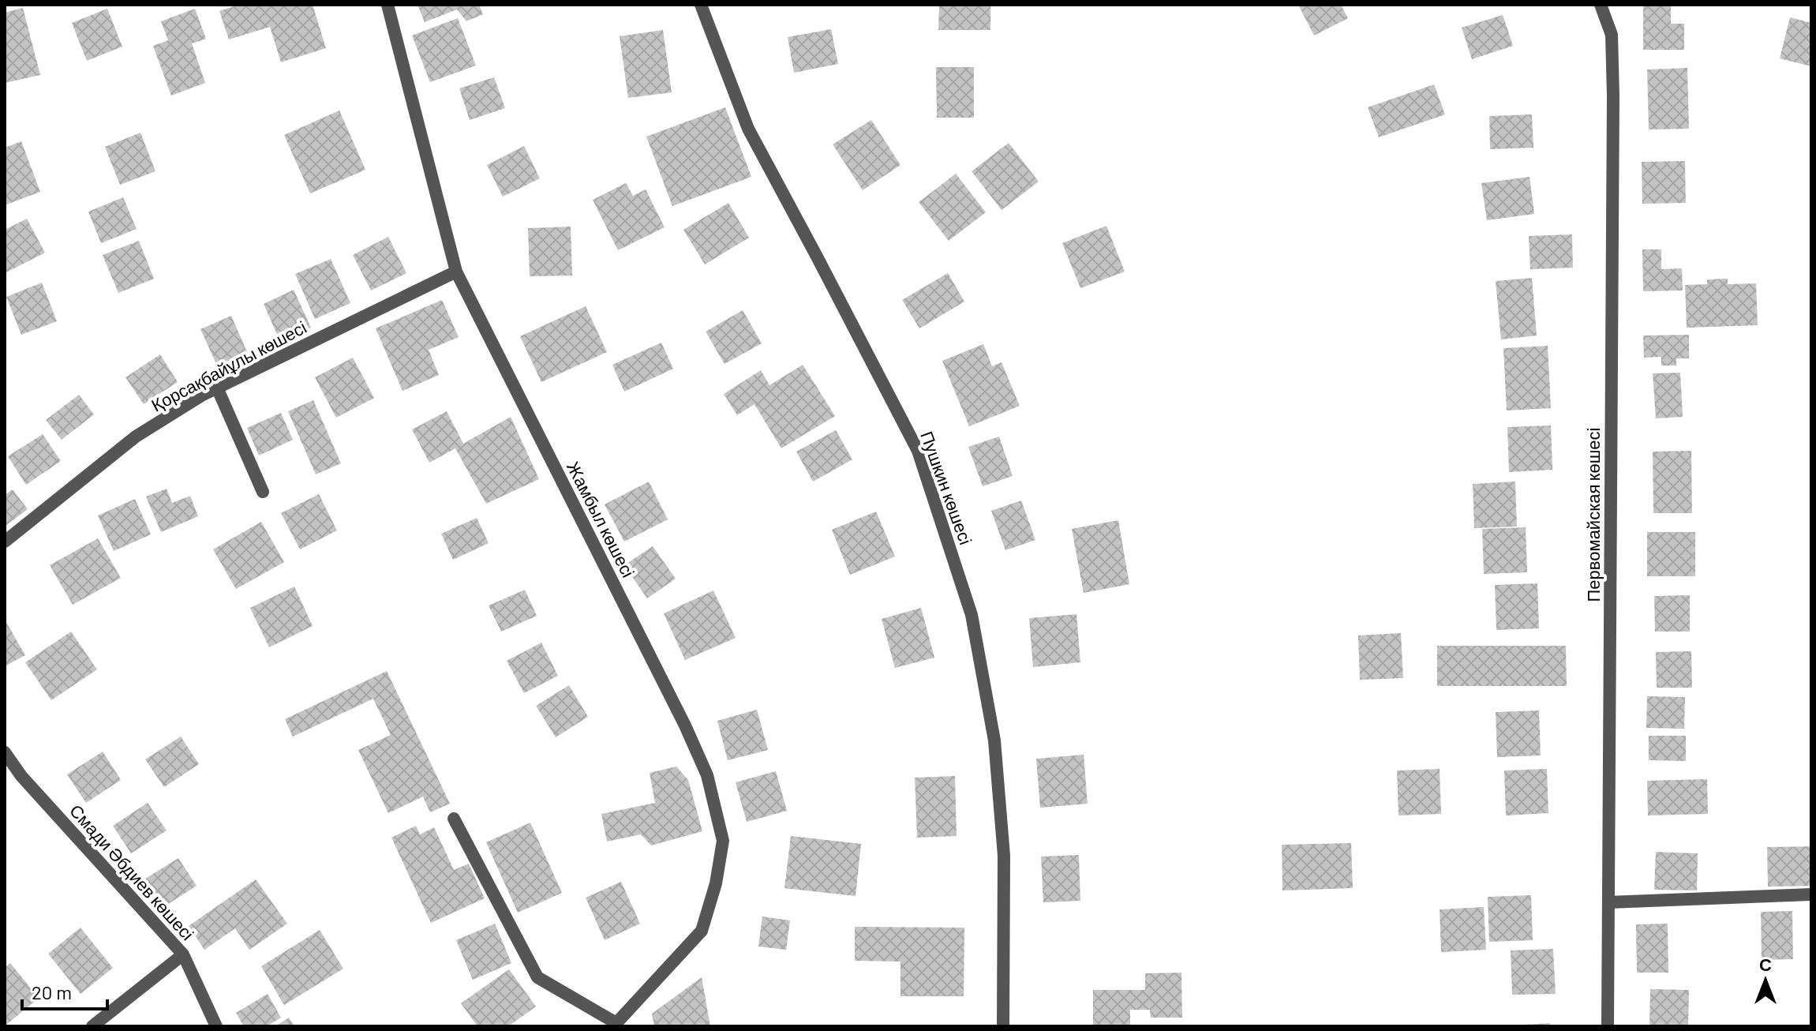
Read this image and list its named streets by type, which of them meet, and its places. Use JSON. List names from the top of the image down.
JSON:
{
  "streets": {
    "street": [
      "Қорсақбайұлы көшесі",
      "Пушкин көшесі",
      "Первомайская көшесі",
      "Жамбыл көшесі",
      "Смади Әбдиев көшесі"
    ]
  },
  "crossings": [
    ["Қорсақбайұлы көшесі", "Жамбыл көшесі"]
  ],
  "scale_bar": "20 m",
  "north": "top"
}
